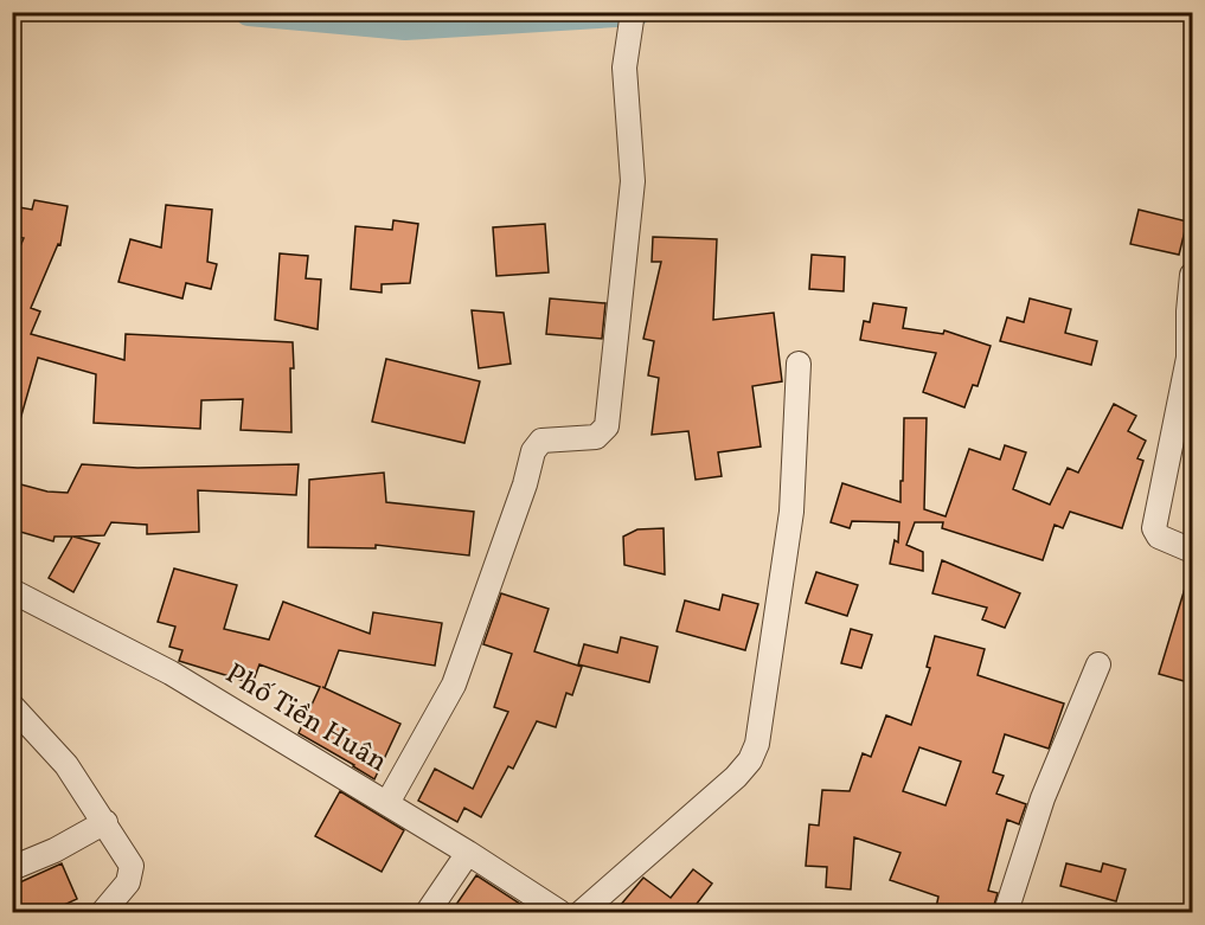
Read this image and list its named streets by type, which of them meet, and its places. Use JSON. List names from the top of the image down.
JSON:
{
  "streets": {
    "street": ["Phố Tiền Huân"]
  }
}
